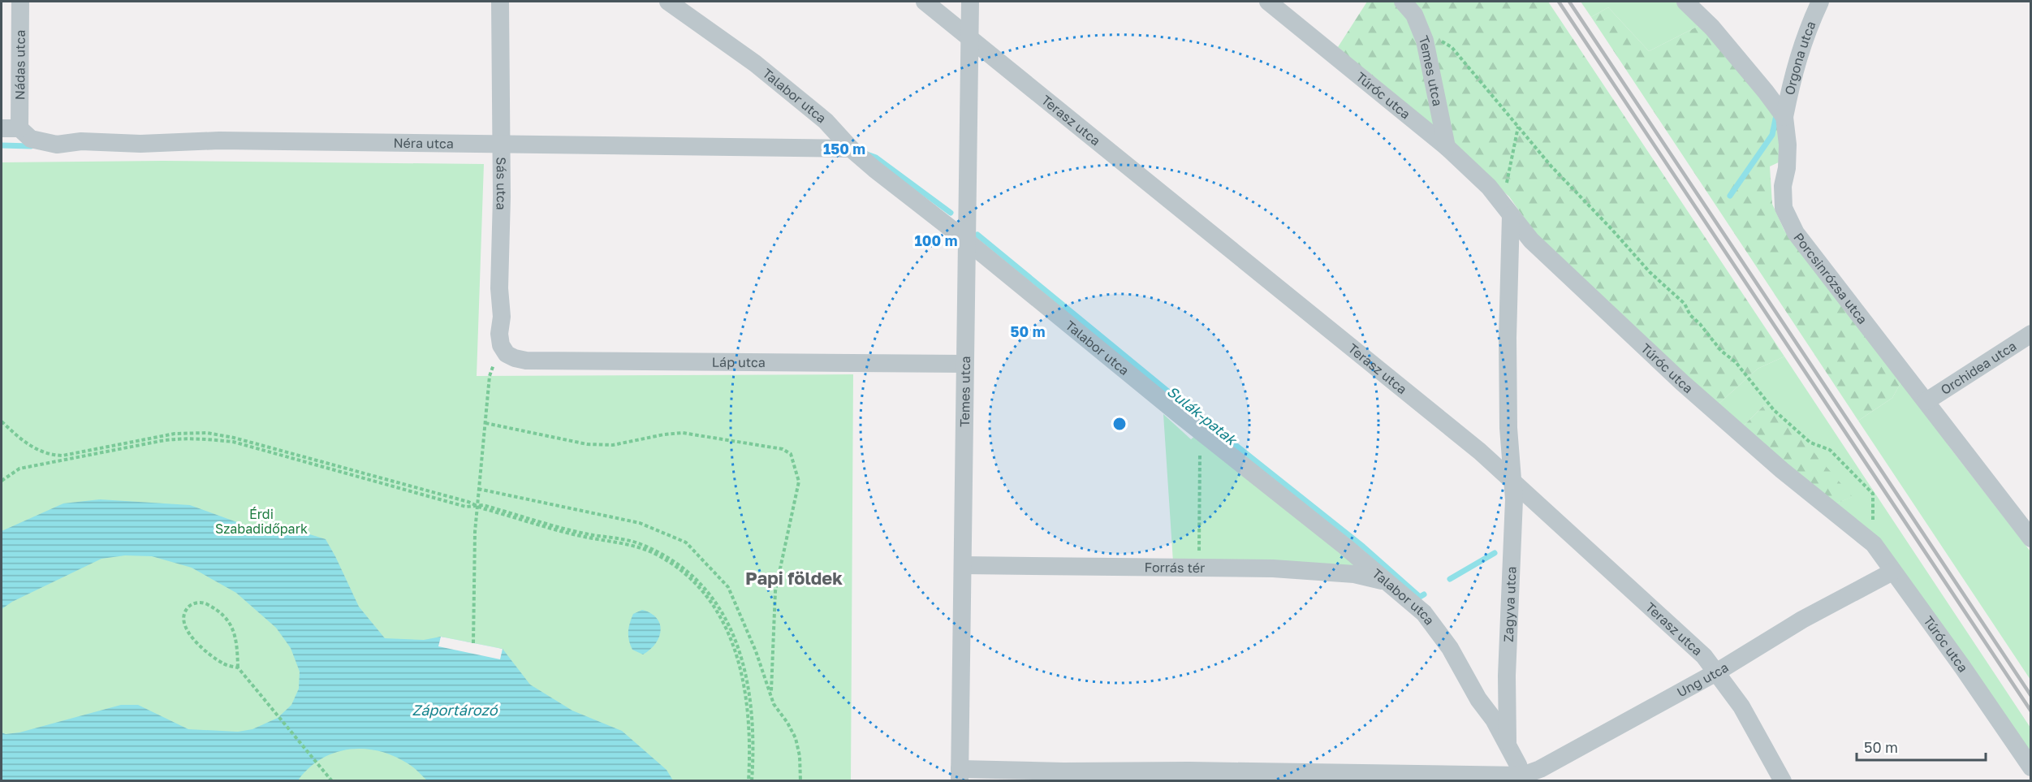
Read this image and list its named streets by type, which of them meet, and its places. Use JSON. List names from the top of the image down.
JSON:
{
  "streets": {
    "street": [
      "Orgona utca",
      "Nádas utca",
      "Temes utca",
      "Talabor utca",
      "Túróc utca",
      "Terasz utca",
      "Néra utca",
      "Sás utca",
      "Porcsinrózsa utca",
      "Láp utca",
      "Orchidea utca",
      "Forrás tér",
      "Zagyva utca",
      "Ung utca"
    ]
  },
  "crossings": [
    ["Orgona utca", "Porcsinrózsa utca"],
    ["Nádas utca", "Néra utca"],
    ["Temes utca", "Talabor utca"],
    ["Temes utca", "Túróc utca"],
    ["Temes utca", "Terasz utca"],
    ["Temes utca", "Láp utca"],
    ["Temes utca", "Forrás tér"],
    ["Talabor utca", "Néra utca"],
    ["Talabor utca", "Forrás tér"],
    ["Talabor utca", "Zagyva utca"],
    ["Túróc utca", "Zagyva utca"],
    ["Túróc utca", "Ung utca"],
    ["Terasz utca", "Zagyva utca"],
    ["Terasz utca", "Ung utca"],
    ["Néra utca", "Sás utca"],
    ["Sás utca", "Láp utca"],
    ["Porcsinrózsa utca", "Orchidea utca"],
    ["Zagyva utca", "Ung utca"]
  ],
  "districts": ["Papi földek"],
  "water": ["Sulák-patak", "Záportározó"],
  "parks": ["Érdi Szabadidőpark"],
  "scale_bar": "50 m",
  "rings": ["150 m", "100 m", "50 m"]
}
